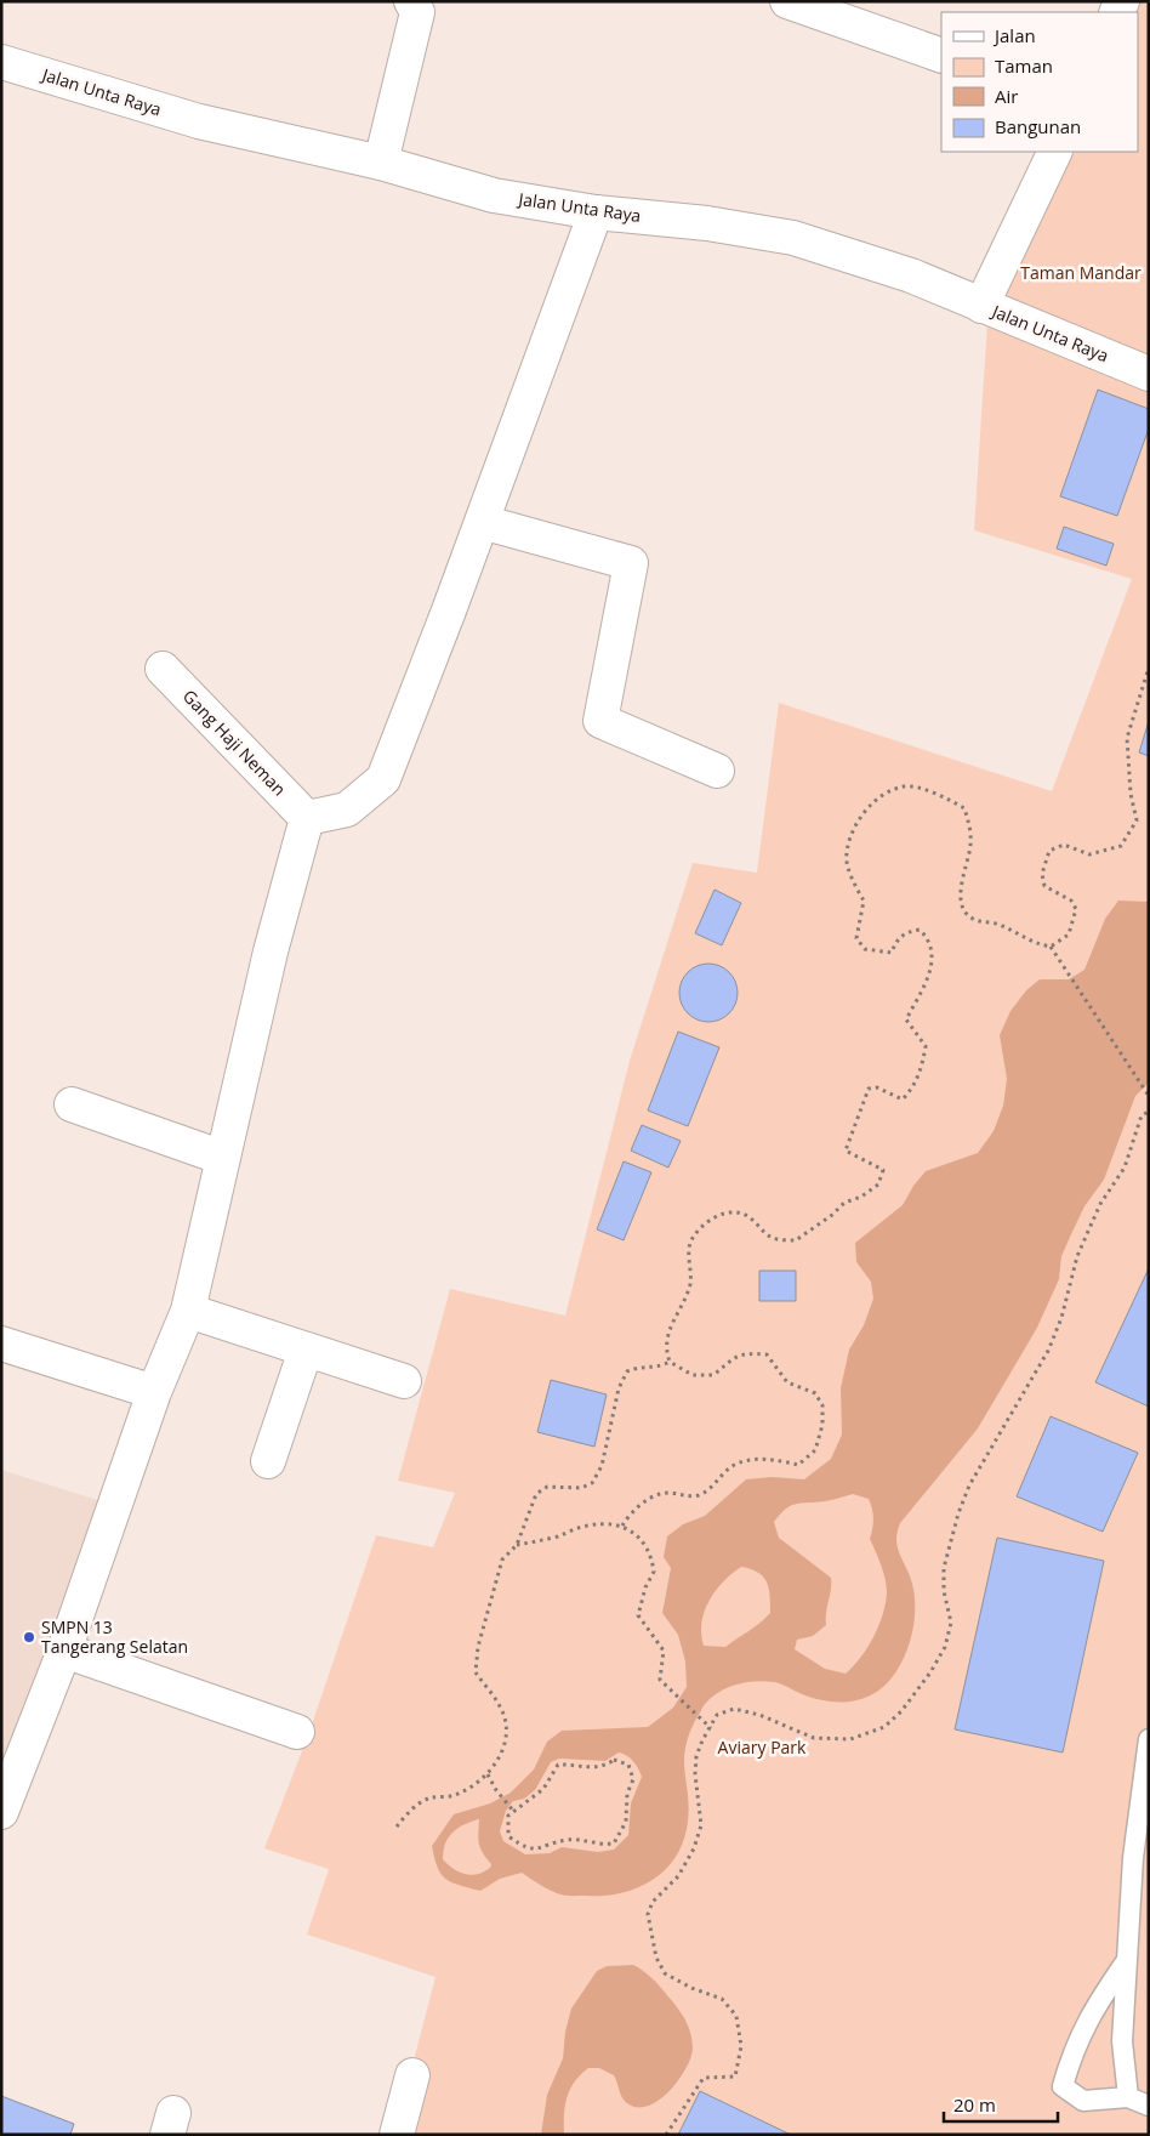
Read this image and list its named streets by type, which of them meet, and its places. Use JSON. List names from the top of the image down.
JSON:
{
  "streets": {
    "street": ["Jalan Unta Raya", "Gang Haji Neman"]
  },
  "parks": ["Taman Mandar", "Aviary Park"],
  "places": ["SMPN 13 Tangerang Selatan"],
  "legend": [
    "Jalan",
    "Taman",
    "Air",
    "Bangunan"
  ],
  "scale_bar": "20 m"
}
